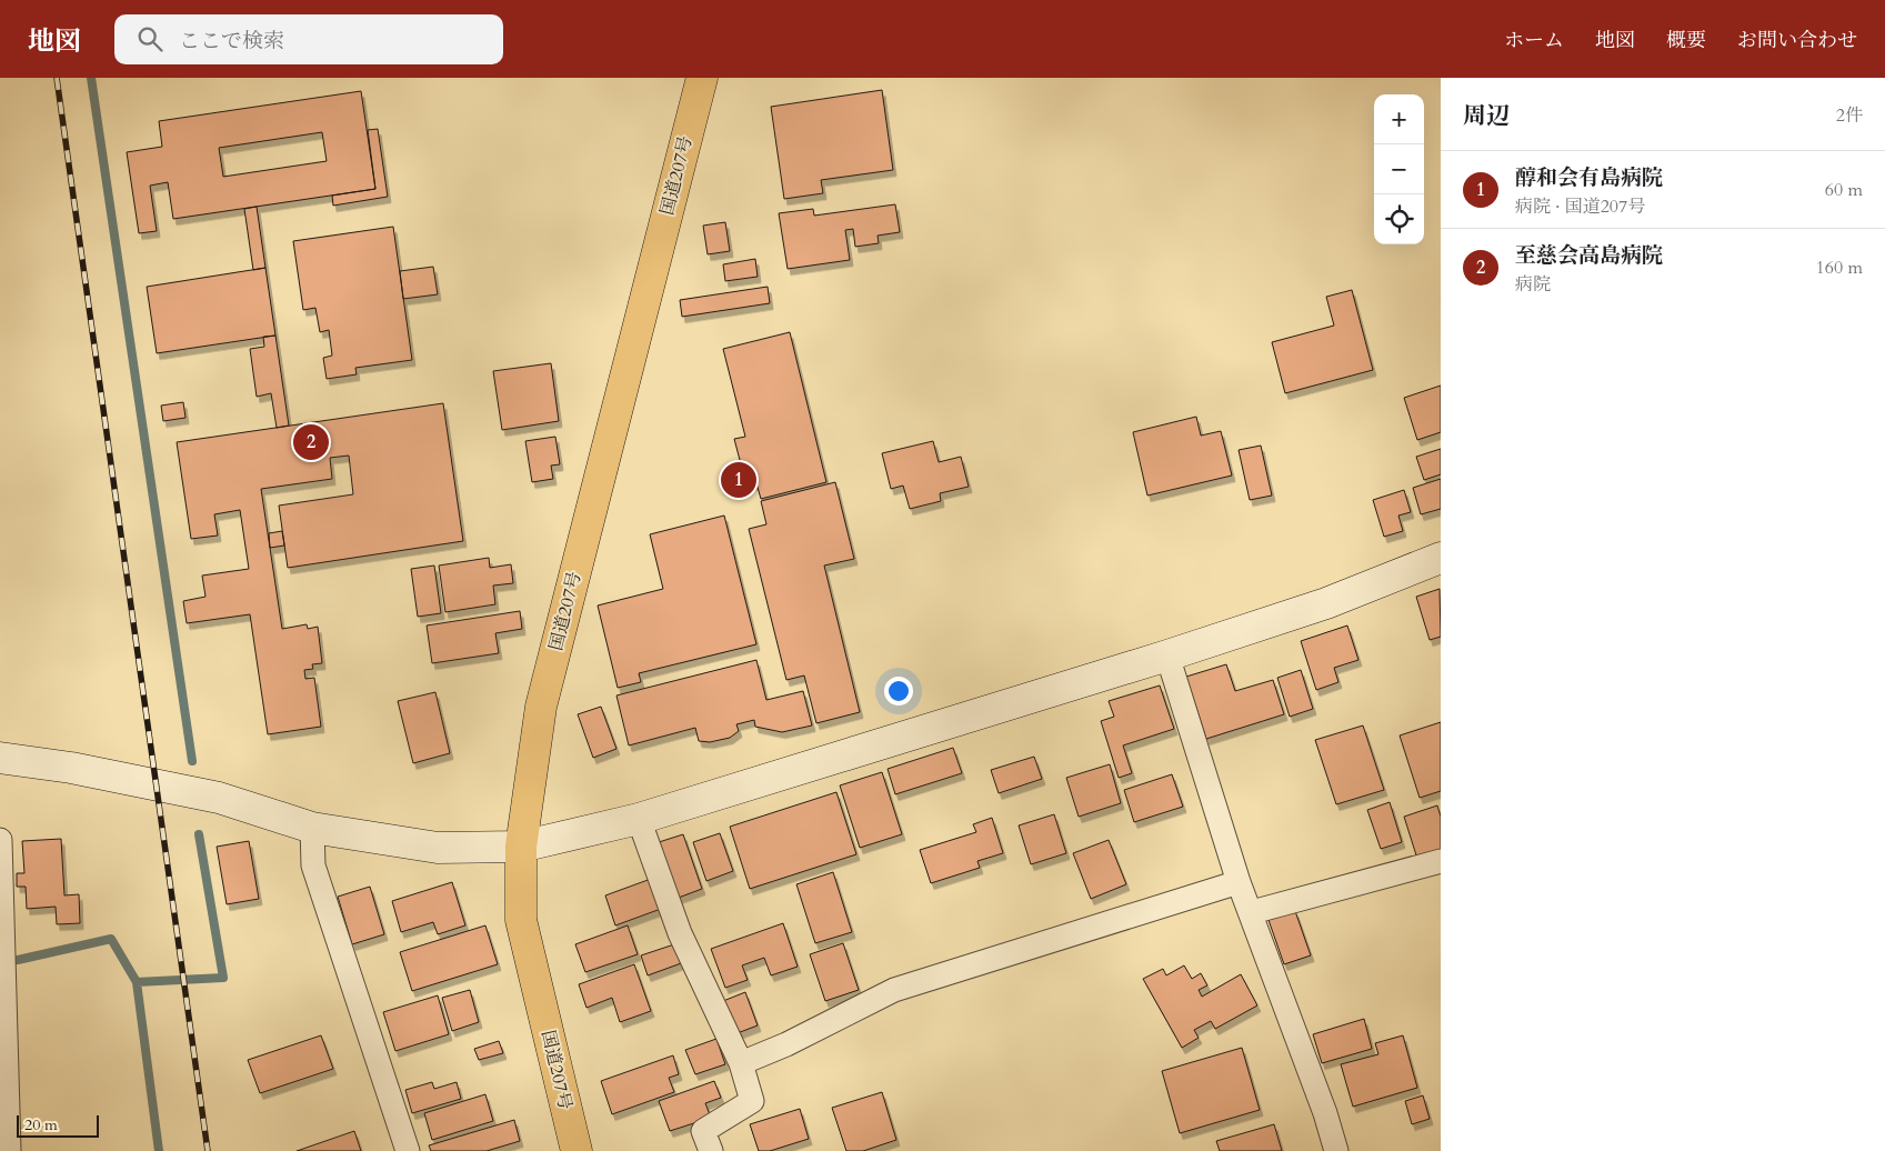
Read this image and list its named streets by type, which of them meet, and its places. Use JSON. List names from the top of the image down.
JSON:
{
  "streets": {
    "highway": ["国道207号"]
  },
  "scale_bar": "20 m",
  "page": {
    "header": "地図",
    "search": "ここで検索",
    "nav": [
      "ホーム",
      "地図",
      "概要",
      "お問い合わせ"
    ],
    "heading": ["周辺", "2件"],
    "map_buttons": ["+", "−"],
    "list": [
      {
        "mark": "1",
        "name": "醇和会有島病院",
        "note": "病院 · 国道207号",
        "value": "60 m"
      },
      {
        "mark": "2",
        "name": "至慈会高島病院",
        "note": "病院",
        "value": "160 m"
      }
    ],
    "pins": ["2", "1"],
    "scale": "20 m"
  }
}
